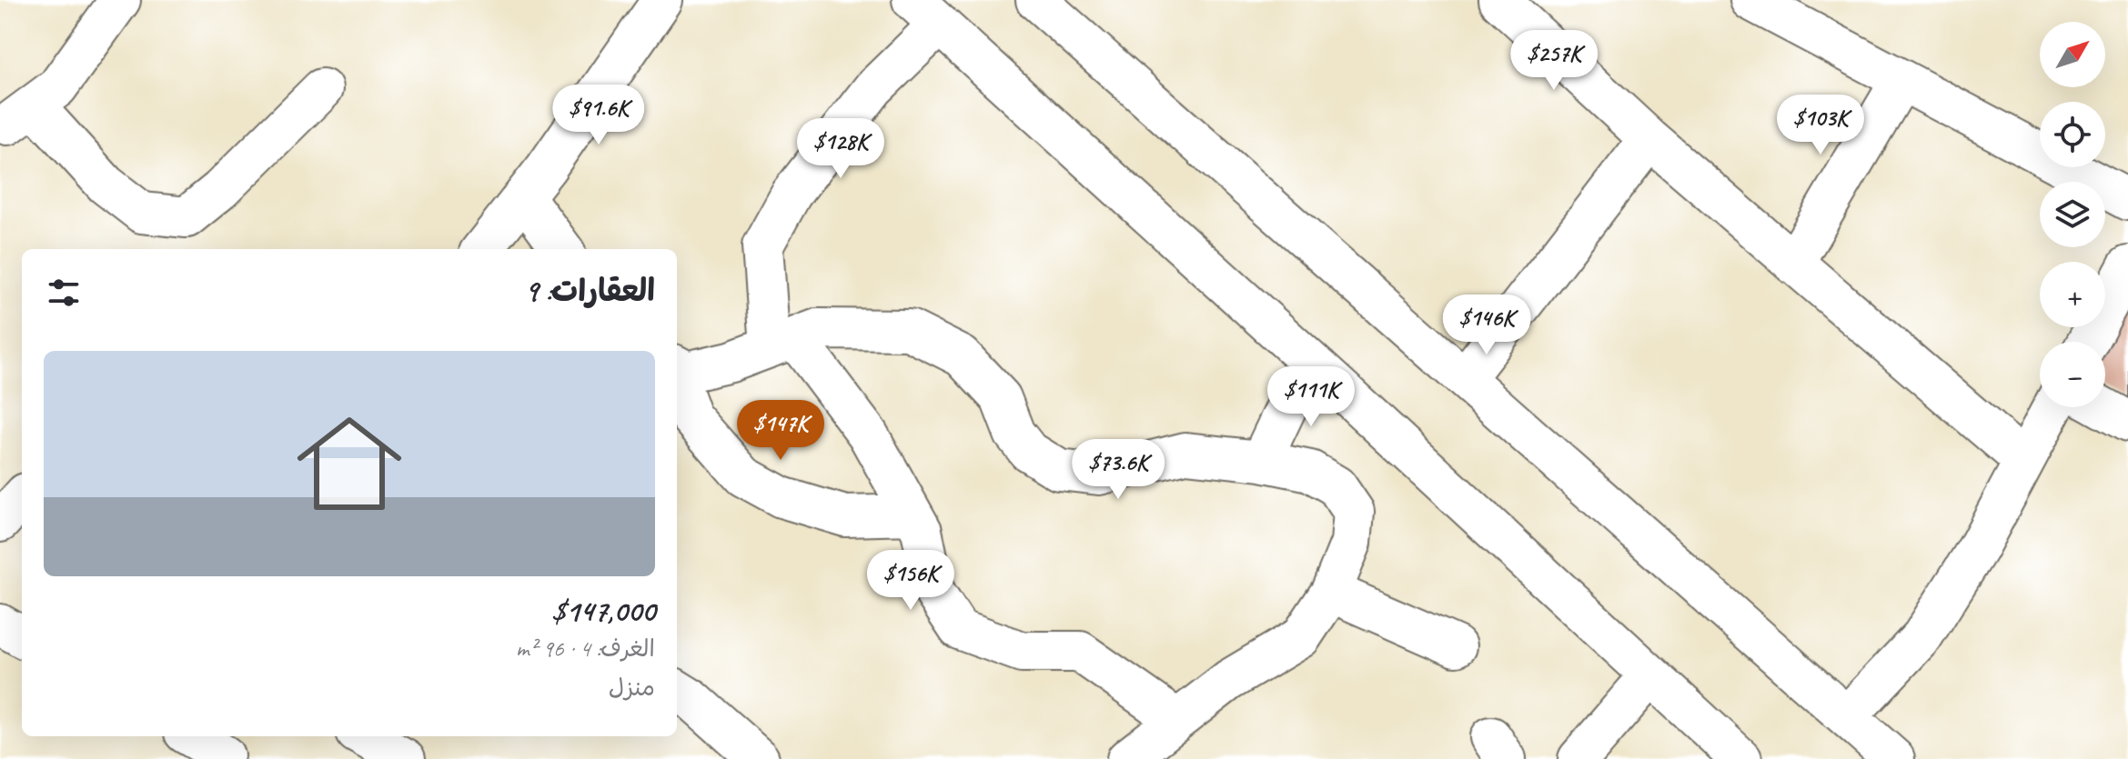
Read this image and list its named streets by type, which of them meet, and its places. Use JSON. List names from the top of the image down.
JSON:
{
  "north": "top right",
  "page": {
    "map_buttons": ["+", "−"],
    "price": [
      "$257K",
      "$91.6K",
      "$103K",
      "$128K",
      "$146K",
      "$111K",
      "$147K",
      "$73.6K",
      "$156K"
    ],
    "heading": "العقارات: 9",
    "list": [
      {
        "name": "$147,000",
        "note": "الغرف: 4 · 96 m² · منزل"
      }
    ]
  }
}
